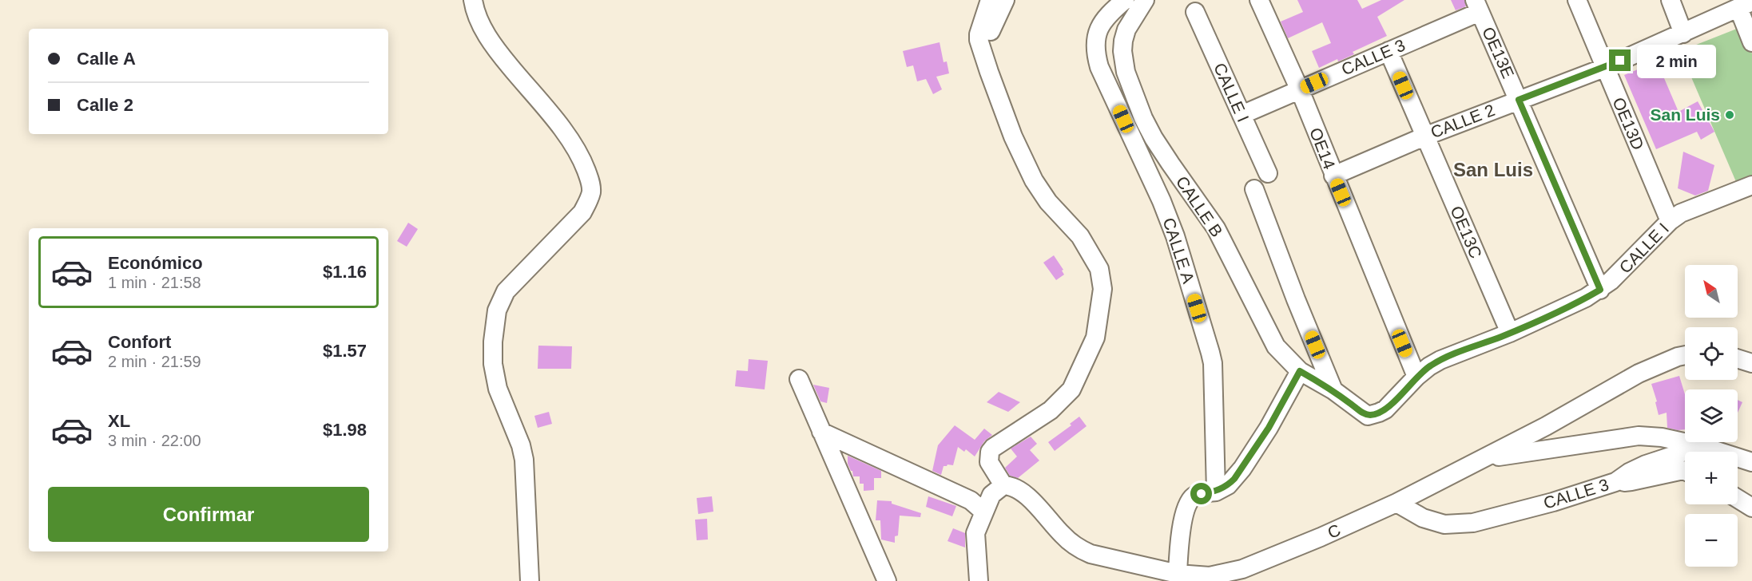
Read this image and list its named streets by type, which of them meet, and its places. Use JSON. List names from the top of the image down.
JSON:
{
  "streets": {
    "street": [
      "OE13E",
      "CALLE 3",
      "CALLE I",
      "CALLE 2",
      "OE13D",
      "OE14",
      "CALLE B",
      "OE13C",
      "CALLE A",
      "C"
    ]
  },
  "crossings": [
    ["OE13E", "CALLE 3"],
    ["OE13E", "CALLE I"],
    ["OE13E", "CALLE 2"],
    ["CALLE 3", "CALLE I"],
    ["CALLE 3", "OE14"],
    ["CALLE 3", "OE13C"],
    ["CALLE 3", "C"],
    ["CALLE I", "OE13D"],
    ["CALLE I", "OE14"],
    ["CALLE I", "CALLE B"],
    ["CALLE I", "OE13C"],
    ["CALLE 2", "OE13D"],
    ["CALLE 2", "OE14"],
    ["CALLE 2", "OE13C"]
  ],
  "districts": ["San Luis"],
  "places": ["San Luis"],
  "north": "top left",
  "page": {
    "banner": ["Calle A", "Calle 2"],
    "bubble": "2 min",
    "list": [
      {
        "name": "Económico",
        "note": "1 min · 21:58",
        "value": "$1.16"
      },
      {
        "name": "Confort",
        "note": "2 min · 21:59",
        "value": "$1.57"
      },
      {
        "name": "XL",
        "note": "3 min · 22:00",
        "value": "$1.98"
      }
    ],
    "map_buttons": ["+", "−"],
    "buttons": "Confirmar"
  }
}
